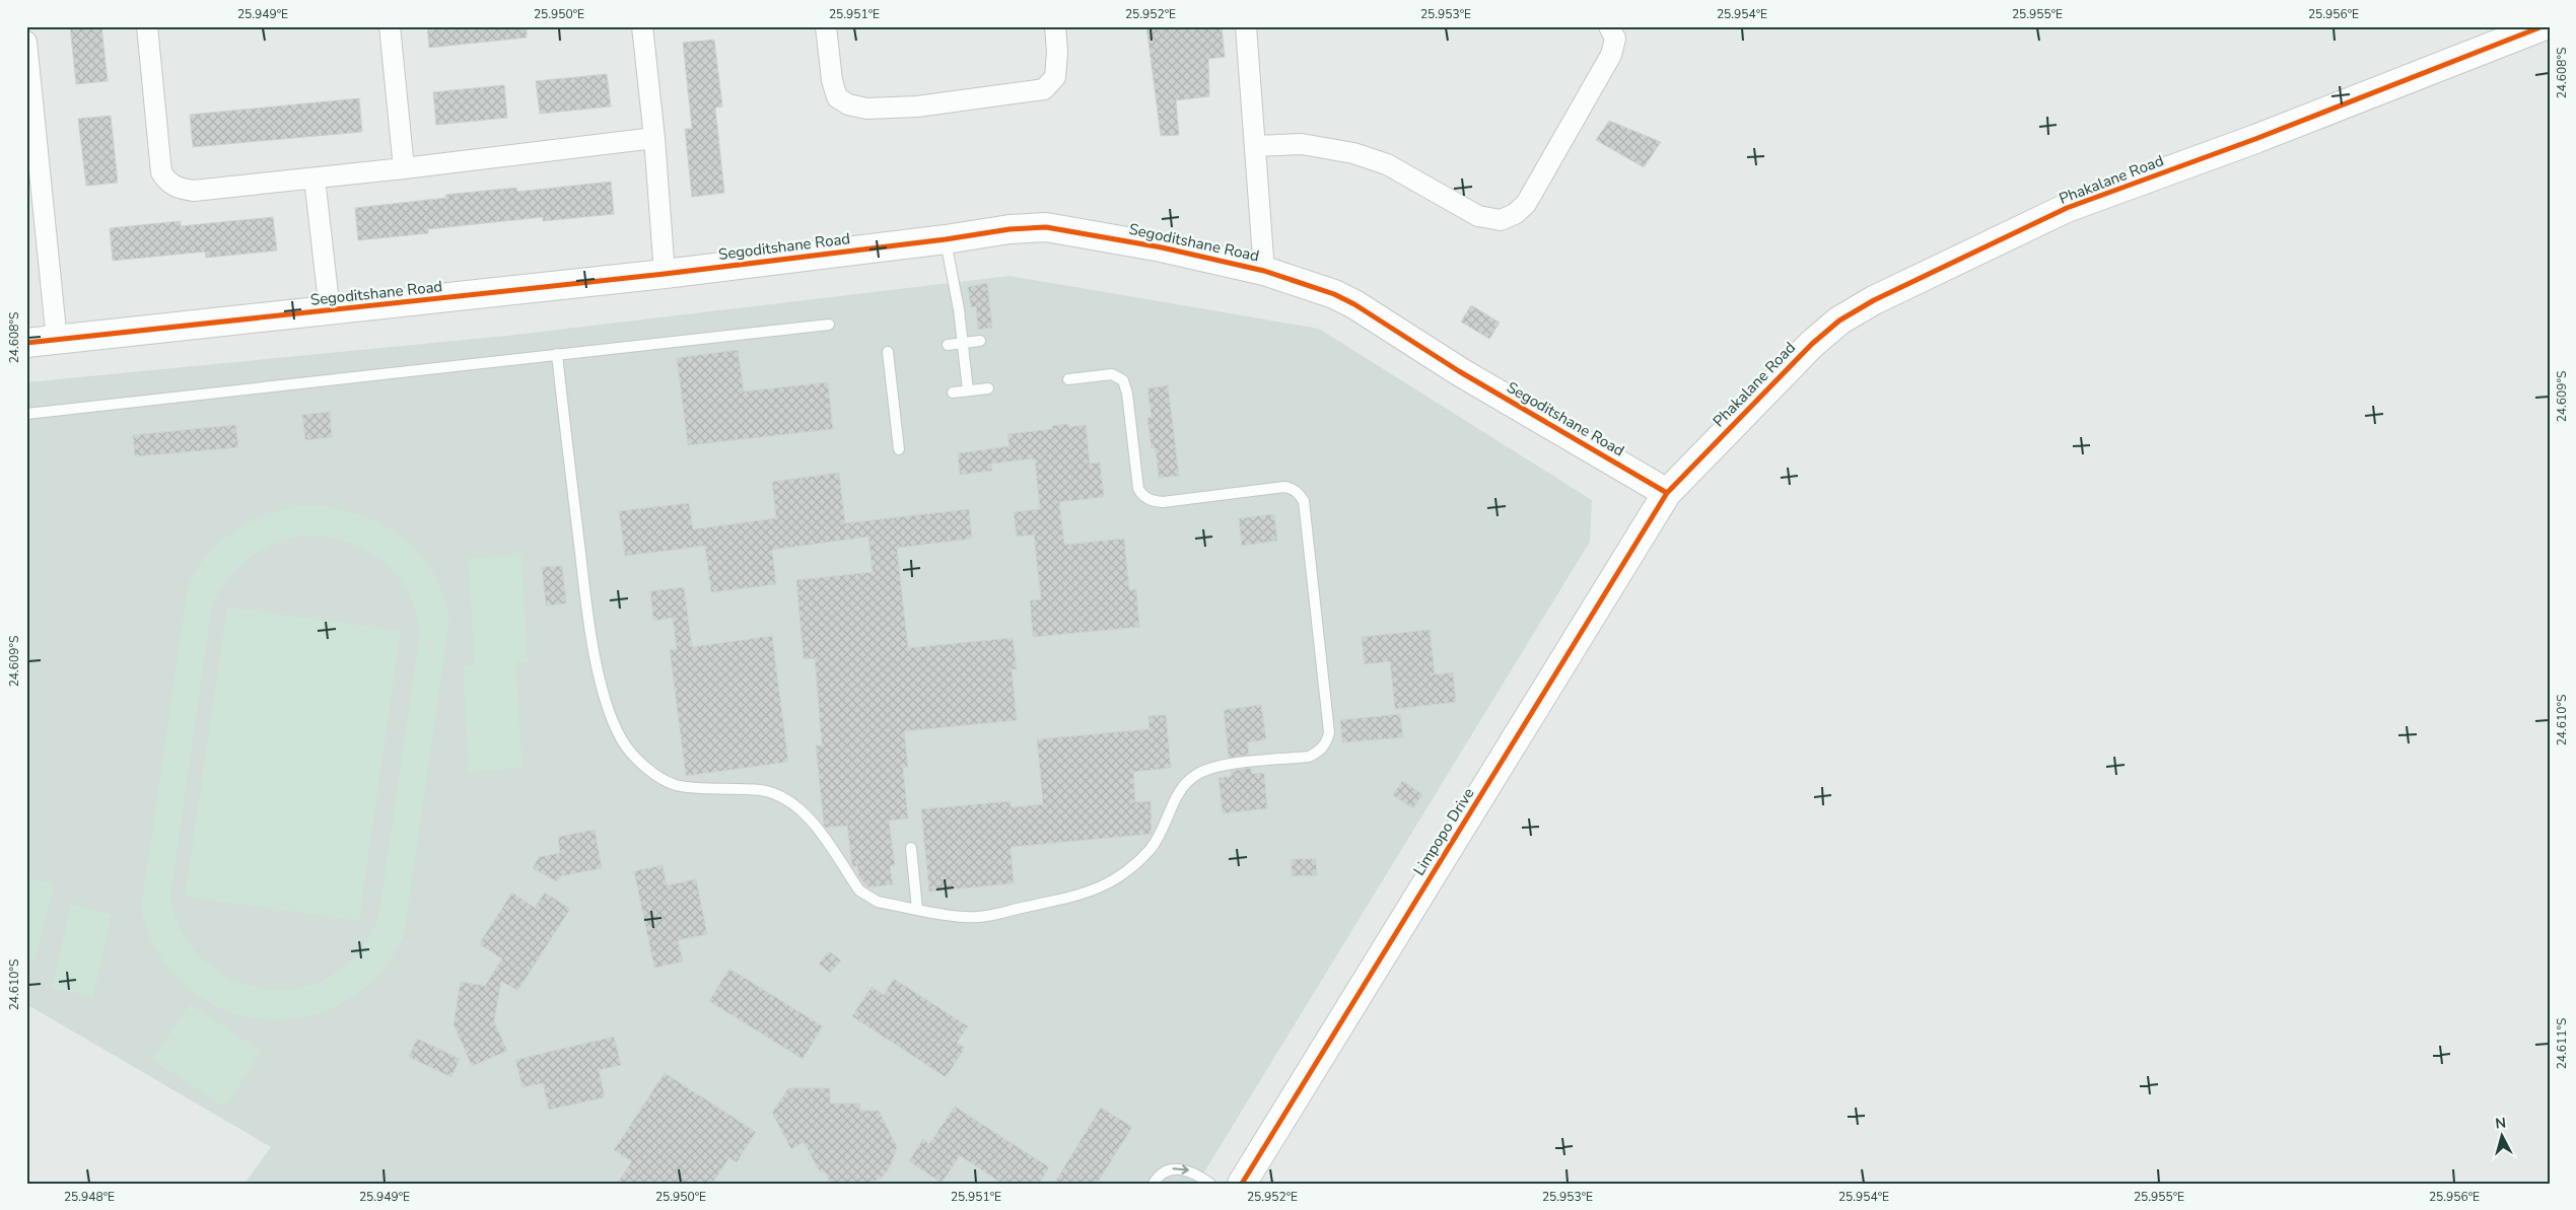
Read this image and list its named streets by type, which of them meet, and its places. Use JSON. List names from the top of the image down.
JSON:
{
  "streets": {
    "street": ["Phakalane Road", "Segoditshane Road", "Limpopo Drive"]
  },
  "crossings": [
    ["Phakalane Road", "Segoditshane Road"],
    ["Phakalane Road", "Limpopo Drive"],
    ["Segoditshane Road", "Limpopo Drive"]
  ],
  "north": "top",
  "coordinates": [
    "25.949°E",
    "25.950°E",
    "25.951°E",
    "25.952°E",
    "25.953°E",
    "25.954°E",
    "25.955°E",
    "25.956°E",
    "24.608°S",
    "24.609°S",
    "24.610°S",
    "24.611°S",
    "25.948°E"
  ]
}
